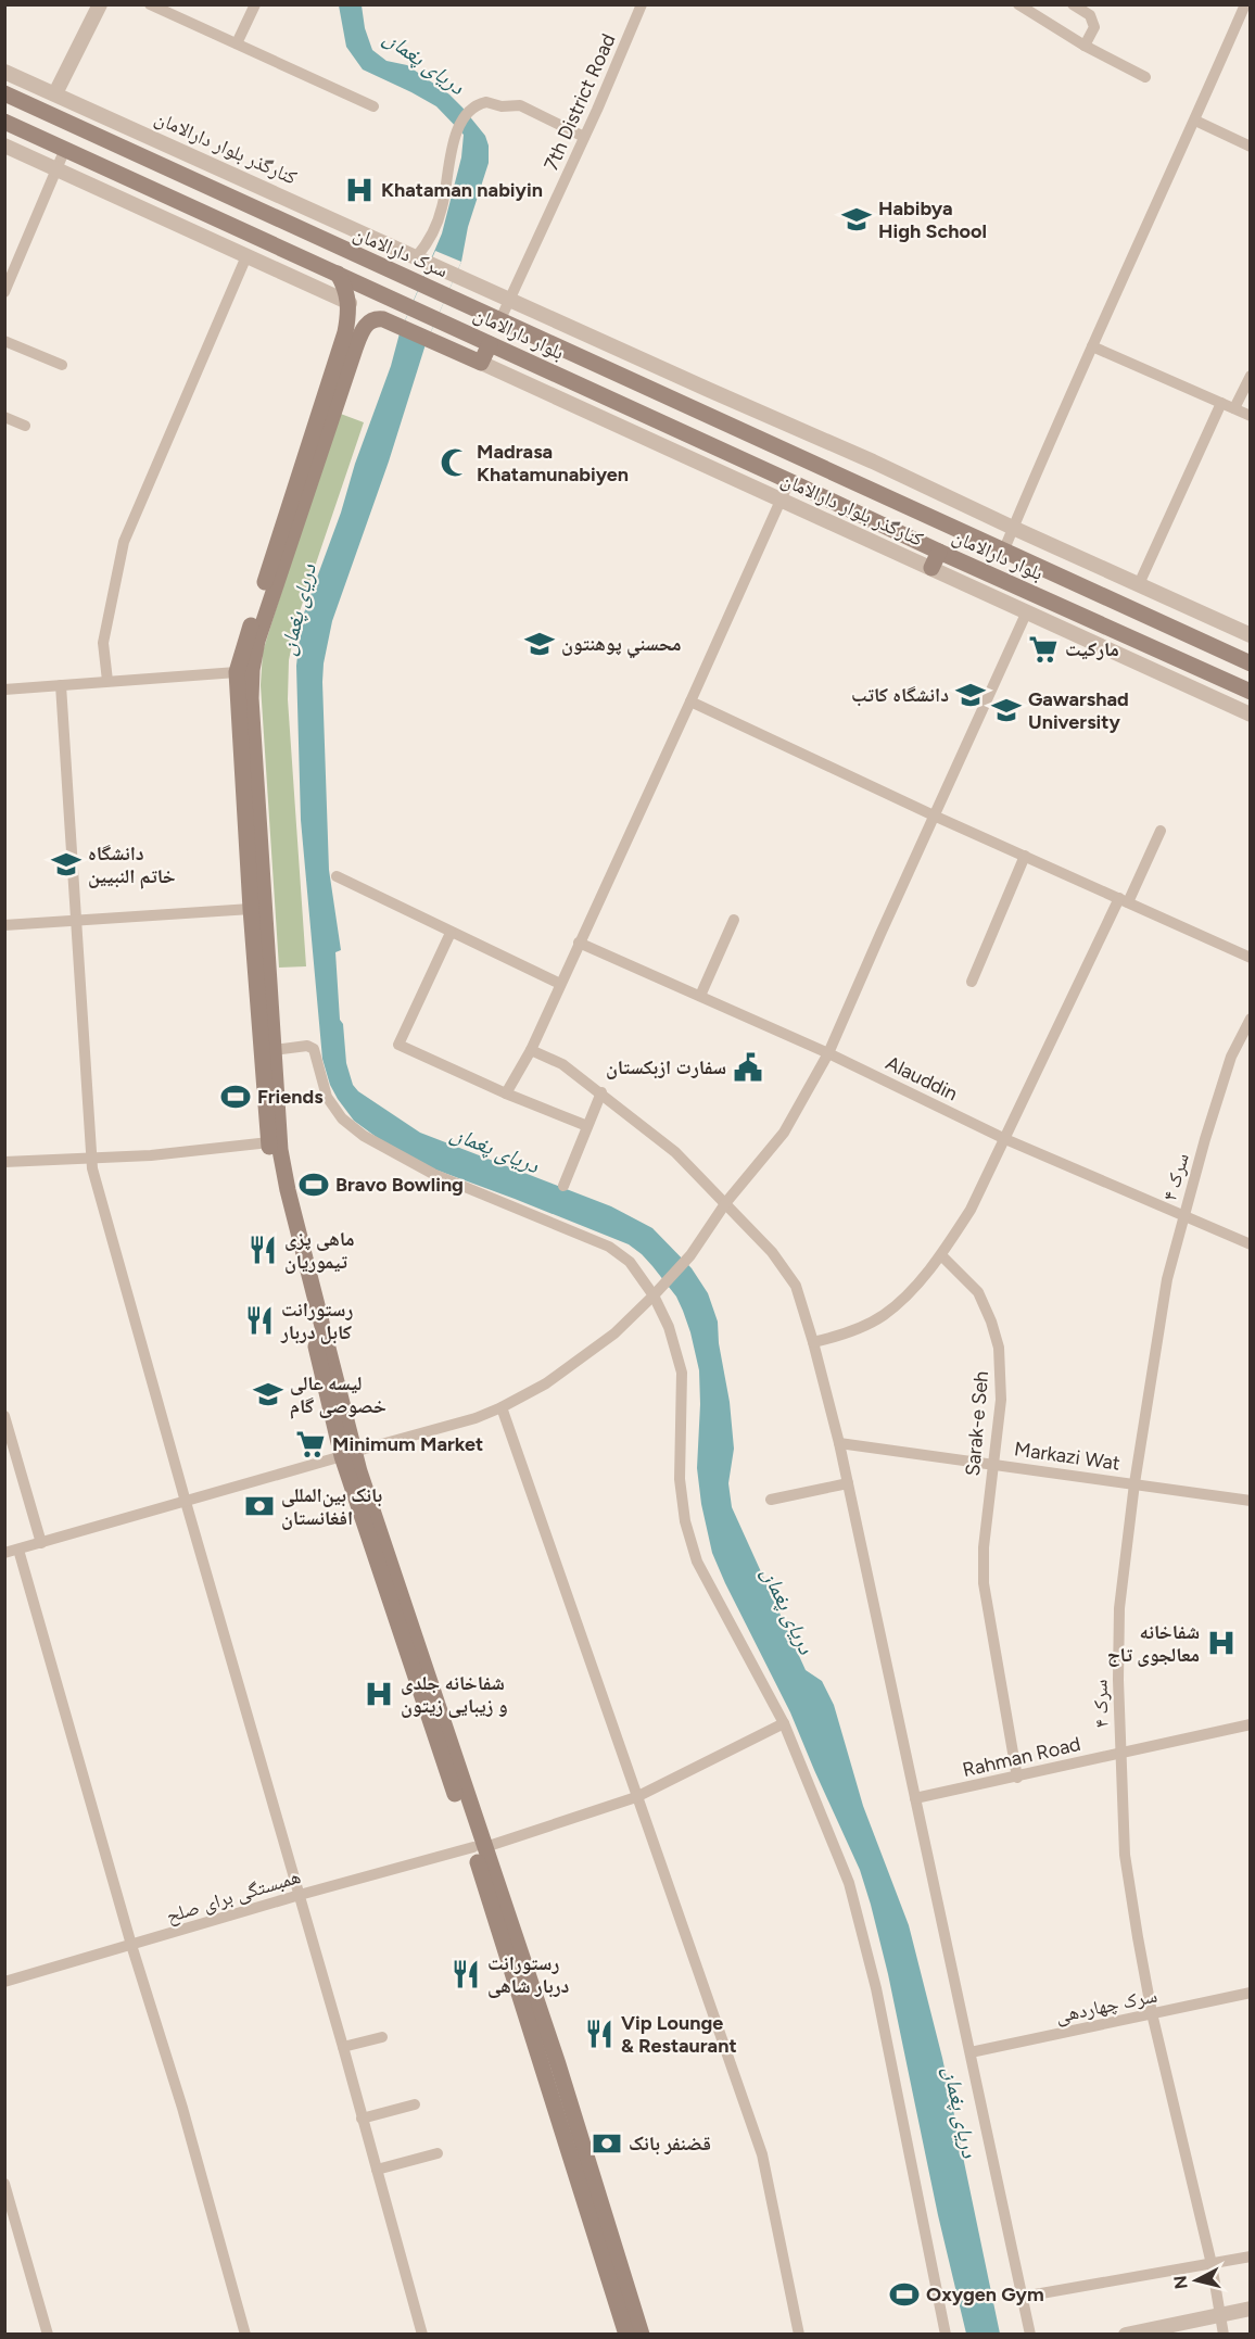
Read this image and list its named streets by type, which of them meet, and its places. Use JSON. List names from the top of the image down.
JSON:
{
  "streets": {
    "main road": ["کنارگذر بلوار دارالامان", "سرک دارالامان", "بلوار دارالامان"],
    "street": [
      "7th District Road",
      "Alauddin",
      "سرک ۴",
      "Sarak-e Seh",
      "Markazi Wat",
      "Rahman Road",
      "همبستگی برای صلح",
      "سرک چهاردهی"
    ]
  },
  "crossings": [
    ["7th District Road", "کنارگذر بلوار دارالامان"],
    ["7th District Road", "بلوار دارالامان"],
    ["سرک دارالامان", "بلوار دارالامان"],
    ["Alauddin", "سرک ۴"],
    ["سرک ۴", "Markazi Wat"],
    ["سرک ۴", "Rahman Road"],
    ["سرک ۴", "سرک چهاردهی"],
    ["Sarak-e Seh", "Markazi Wat"],
    ["Sarak-e Seh", "Rahman Road"]
  ],
  "water": ["دریای پغمان"],
  "places": {
    "hospital": ["Khataman nabiyin", "شفاخانه معالجوی تاج", "شفاخانه جلدی و زیبایی زیتون"],
    "school or university": [
      "Habibya High School",
      "محسني پوهنتون",
      "دانشگاه کاتب",
      "Gawarshad University",
      "دانشگاه خاتم النبیین",
      "لیسه عالی خصوصی گام"
    ],
    "mosque": ["Madrasa Khatamunabiyen"],
    "supermarket": ["مارکیت", "Minimum Market"],
    "public building": ["سفارت ازبکستان"],
    "sports": ["Friends", "Bravo Bowling", "Oxygen Gym"],
    "restaurant": [
      "ماهی پزی تیموریان",
      "رستورانت کابل دربار",
      "رستورانت دربار شاهی",
      "Vip Lounge & Restaurant"
    ],
    "bank": ["بانک بین‌المللی افغانستان", "قضنفر بانک"]
  },
  "north": "left"
}
